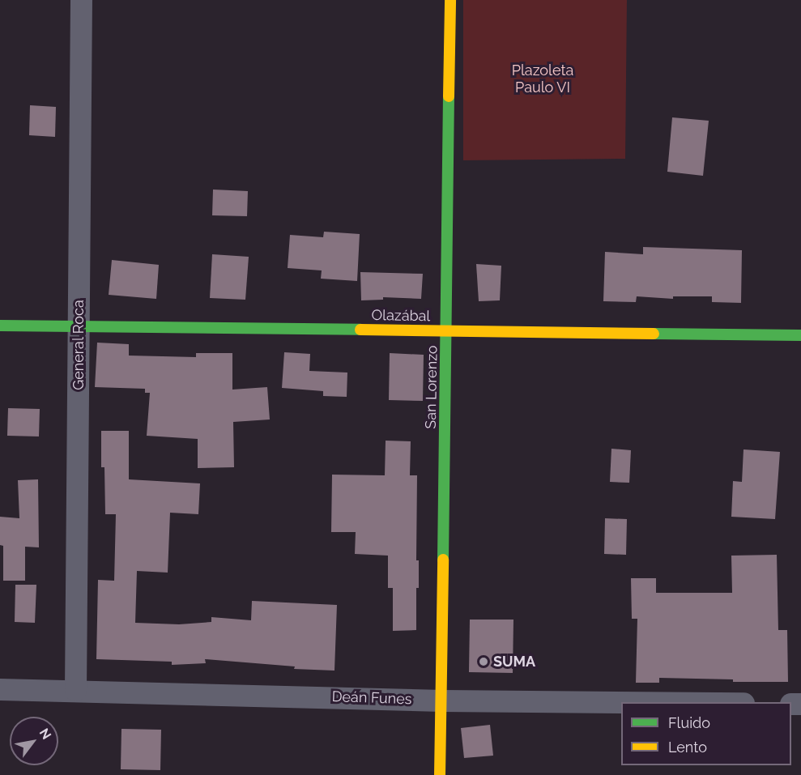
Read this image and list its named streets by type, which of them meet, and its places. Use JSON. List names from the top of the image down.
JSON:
{
  "streets": {
    "street": [
      "Olazábal",
      "General Roca",
      "San Lorenzo",
      "Deán Funes"
    ]
  },
  "crossings": [
    ["Olazábal", "General Roca"],
    ["Olazábal", "San Lorenzo"],
    ["General Roca", "Deán Funes"],
    ["San Lorenzo", "Deán Funes"]
  ],
  "parks": ["Plazoleta Paulo VI"],
  "places": ["SUMA"],
  "legend": ["Fluido", "Lento"],
  "north": "top right"
}
